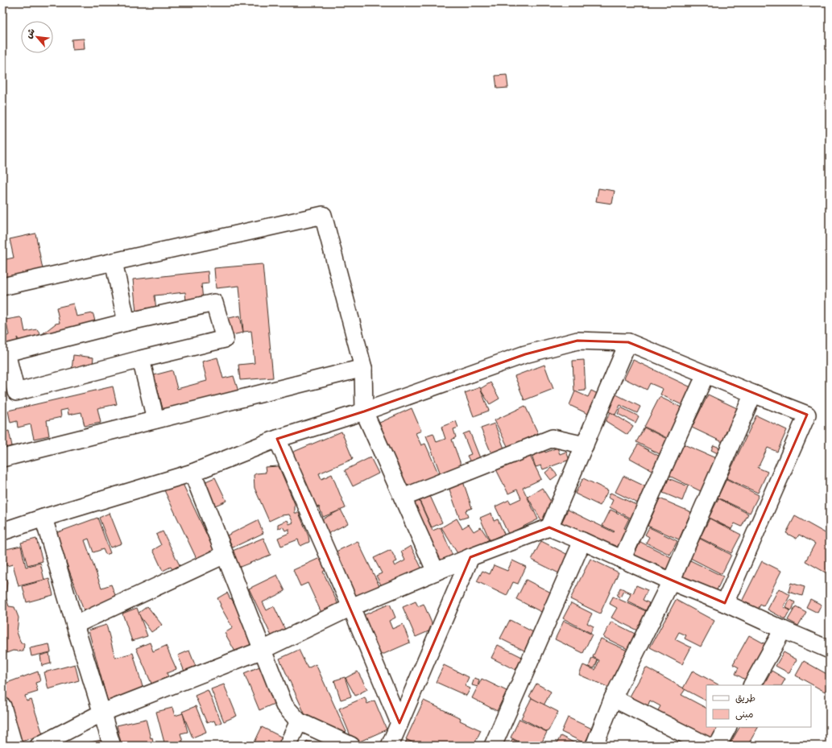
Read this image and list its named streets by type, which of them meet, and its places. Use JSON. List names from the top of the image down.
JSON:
{
  "legend": ["طريق", "مبنى"],
  "north": "top left"
}
